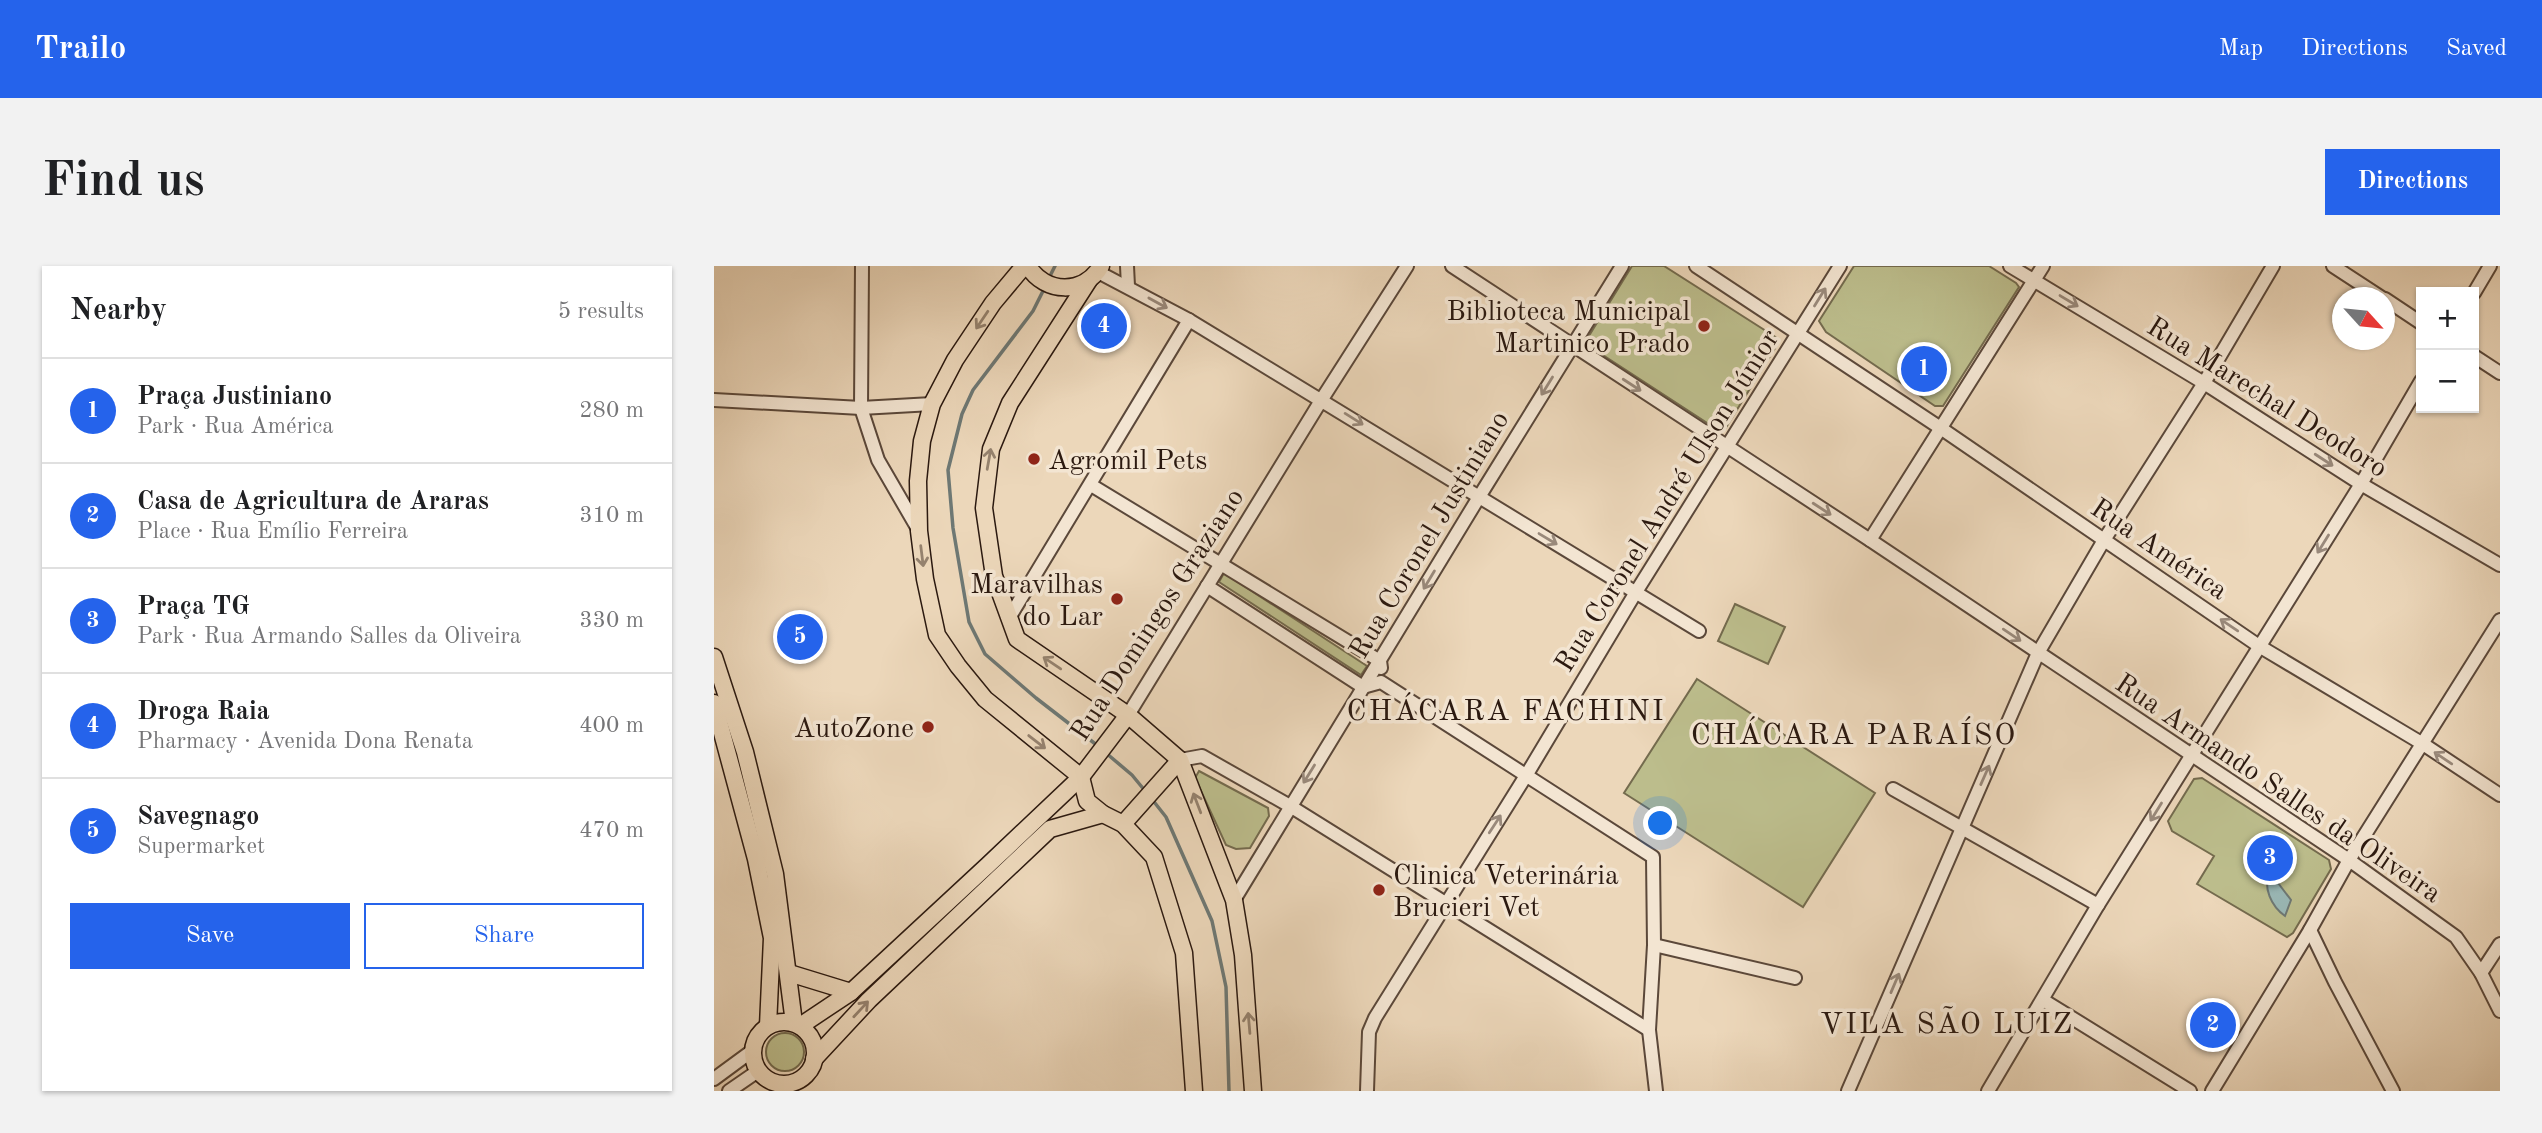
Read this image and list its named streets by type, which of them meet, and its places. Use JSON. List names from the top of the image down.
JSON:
{
  "streets": {
    "main road": ["Rua Domingos Graziano"],
    "street": [
      "Rua Marechal Deodoro",
      "Rua Coronel André Ulson Júnior",
      "Rua Coronel Justiniano",
      "Rua América",
      "Rua Armando Salles da Oliveira"
    ]
  },
  "crossings": [
    ["Rua Coronel André Ulson Júnior", "Rua América"],
    ["Rua Coronel André Ulson Júnior", "Rua Armando Salles da Oliveira"],
    ["Rua Coronel Justiniano", "Rua Armando Salles da Oliveira"]
  ],
  "one_way": ["Rua Marechal Deodoro", "Rua Coronel Justiniano", "Rua Armando Salles da Oliveira"],
  "districts": ["CHÁCARA FACHINI", "CHÁCARA PARAÍSO", "VILA SÃO LUIZ"],
  "places": [
    "Biblioteca Municipal Martinico Prado",
    "Agromil Pets",
    "Maravilhas do Lar",
    "AutoZone",
    "Clinica Veterinária Brucieri Vet"
  ],
  "north": "bottom right",
  "page": {
    "header": "Trailo",
    "nav": ["Map", "Directions", "Saved"],
    "buttons": [
      "Directions",
      ["Save", "Share"]
    ],
    "title": "Find us",
    "heading": ["Nearby", "5 results"],
    "map_buttons": ["+", "−"],
    "pins": [
      "4",
      "1",
      "5",
      "3",
      "2"
    ],
    "list": [
      {
        "mark": "1",
        "name": "Praça Justiniano",
        "note": "Park · Rua América",
        "value": "280 m"
      },
      {
        "mark": "2",
        "name": "Casa de Agricultura de Araras",
        "note": "Place · Rua Emílio Ferreira",
        "value": "310 m"
      },
      {
        "mark": "3",
        "name": "Praça TG",
        "note": "Park · Rua Armando Salles da Oliveira",
        "value": "330 m"
      },
      {
        "mark": "4",
        "name": "Droga Raia",
        "note": "Pharmacy · Avenida Dona Renata",
        "value": "400 m"
      },
      {
        "mark": "5",
        "name": "Savegnago",
        "note": "Supermarket",
        "value": "470 m"
      }
    ]
  }
}
